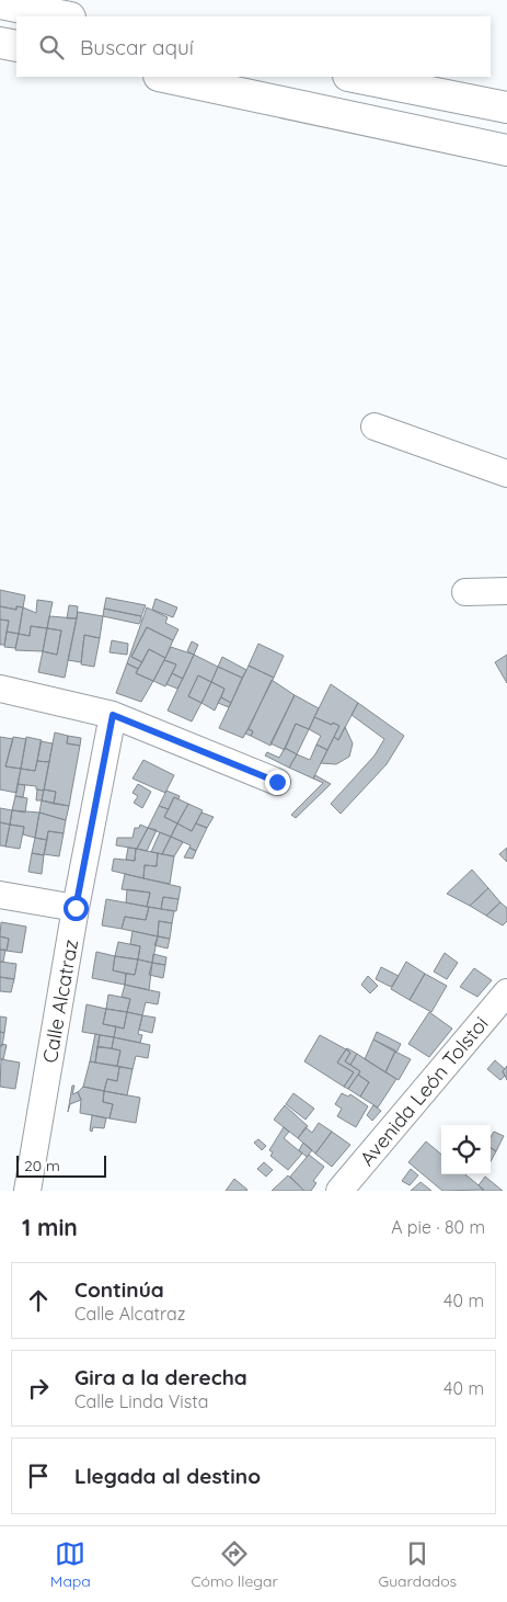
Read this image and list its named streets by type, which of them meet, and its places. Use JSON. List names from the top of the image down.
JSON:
{
  "streets": {
    "street": ["Calle Alcatraz", "Avenida León Tolstoi"]
  },
  "scale_bar": "20 m",
  "page": {
    "search": "Buscar aquí",
    "scale": "20 m",
    "heading": ["1 min", "A pie · 80 m"],
    "list": [
      ["Continúa", "Calle Alcatraz", "40 m"],
      ["Gira a la derecha", "Calle Linda Vista", "40 m"],
      "Llegada al destino"
    ],
    "nav": ["Mapa", "Cómo llegar", "Guardados"]
  }
}
